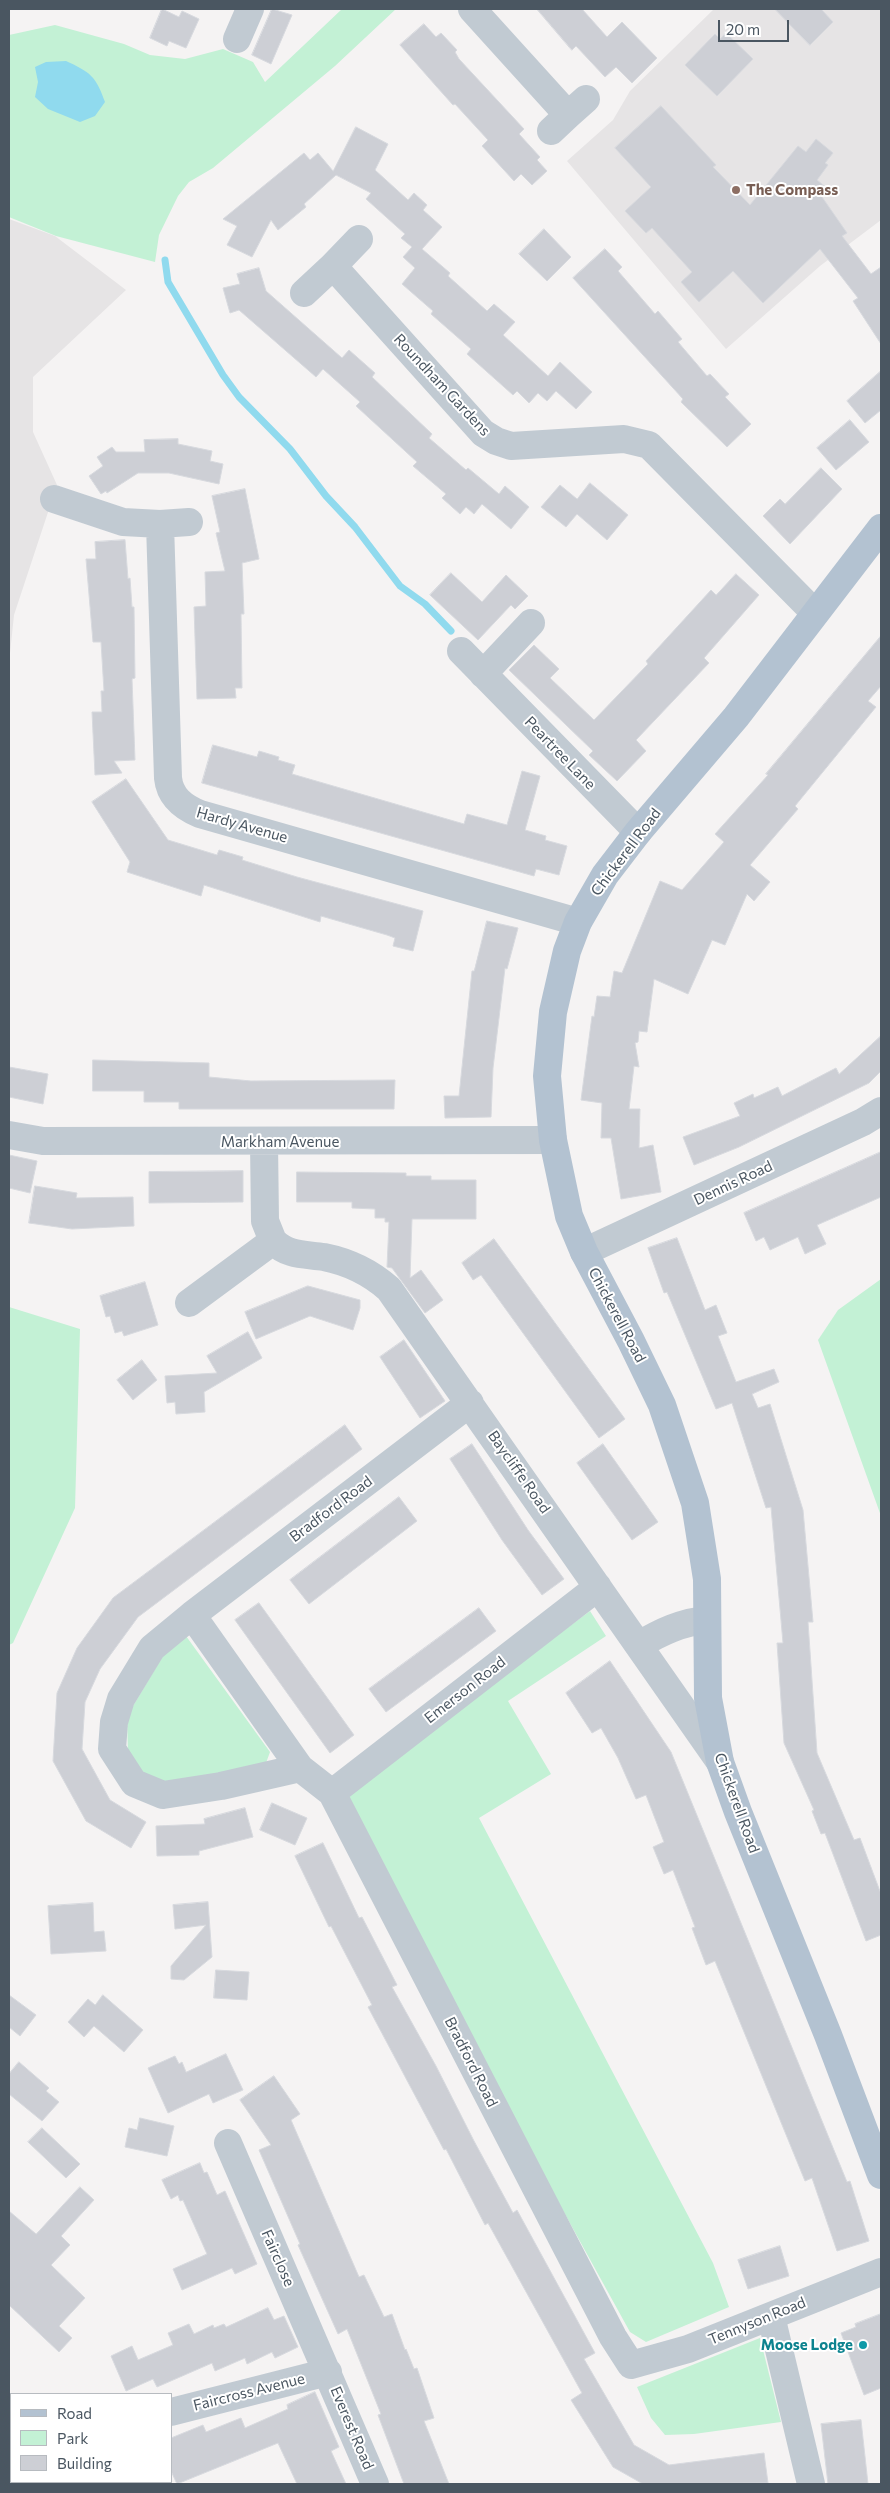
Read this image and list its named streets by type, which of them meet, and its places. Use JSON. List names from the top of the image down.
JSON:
{
  "streets": {
    "main road": ["Chickerell Road"],
    "street": [
      "Roundham Gardens",
      "Peartree Lane",
      "Hardy Avenue",
      "Markham Avenue",
      "Dennis Road",
      "Baycliffe Road",
      "Bradford Road",
      "Emerson Road",
      "Fairclose",
      "Tennyson Road",
      "Faircross Avenue",
      "Everest Road"
    ]
  },
  "crossings": [
    ["Roundham Gardens", "Chickerell Road"],
    ["Peartree Lane", "Chickerell Road"],
    ["Hardy Avenue", "Chickerell Road"],
    ["Chickerell Road", "Markham Avenue"],
    ["Chickerell Road", "Dennis Road"],
    ["Chickerell Road", "Baycliffe Road"],
    ["Baycliffe Road", "Bradford Road"],
    ["Baycliffe Road", "Emerson Road"],
    ["Bradford Road", "Emerson Road"],
    ["Bradford Road", "Tennyson Road"],
    ["Fairclose", "Faircross Avenue"],
    ["Fairclose", "Everest Road"],
    ["Faircross Avenue", "Everest Road"]
  ],
  "places": ["The Compass", "Moose Lodge"],
  "legend": ["Road", "Park", "Building"],
  "scale_bar": "20 m"
}
